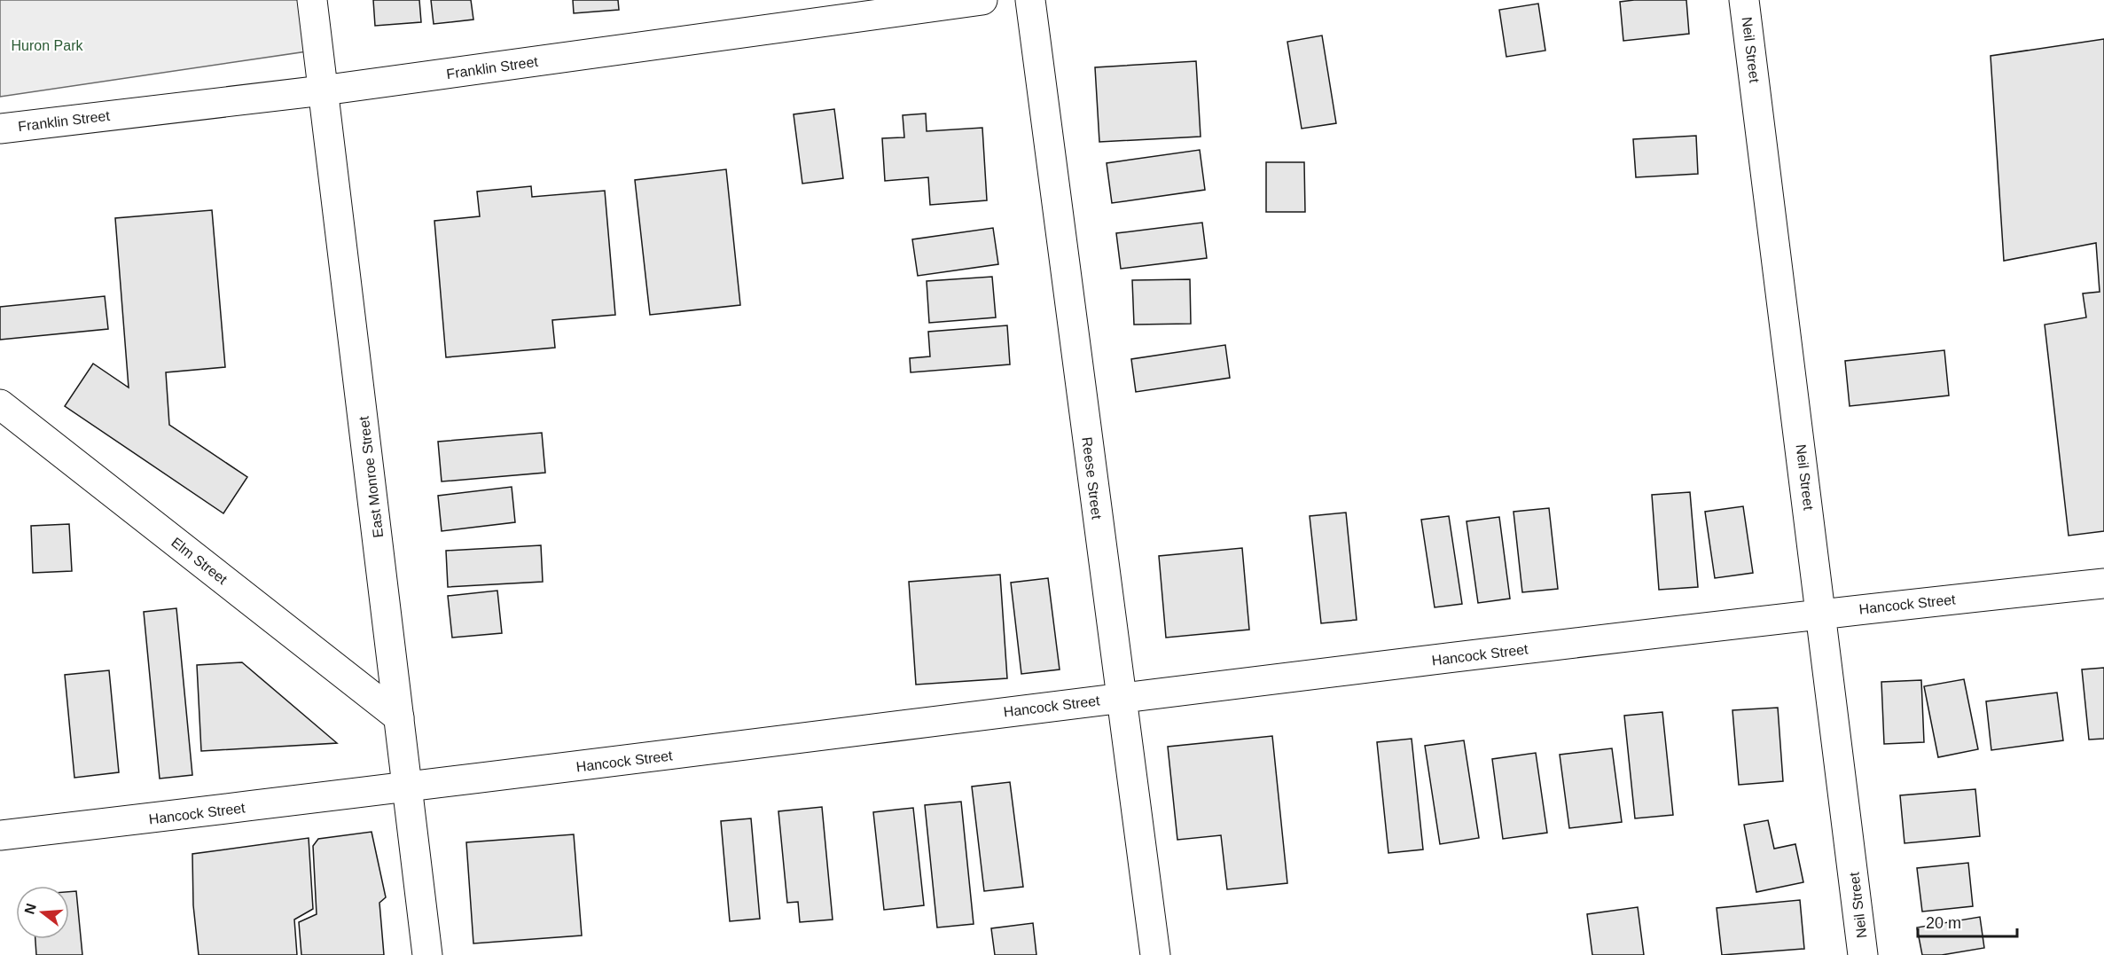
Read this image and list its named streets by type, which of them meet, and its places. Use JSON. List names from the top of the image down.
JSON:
{
  "streets": {
    "street": [
      "Neil Street",
      "Franklin Street",
      "East Monroe Street",
      "Reese Street",
      "Elm Street",
      "Hancock Street"
    ]
  },
  "crossings": [
    ["Neil Street", "Hancock Street"],
    ["Franklin Street", "East Monroe Street"],
    ["East Monroe Street", "Elm Street"],
    ["East Monroe Street", "Hancock Street"],
    ["Reese Street", "Hancock Street"]
  ],
  "parks": ["Huron Park"],
  "scale_bar": "20 m",
  "north": "left"
}
